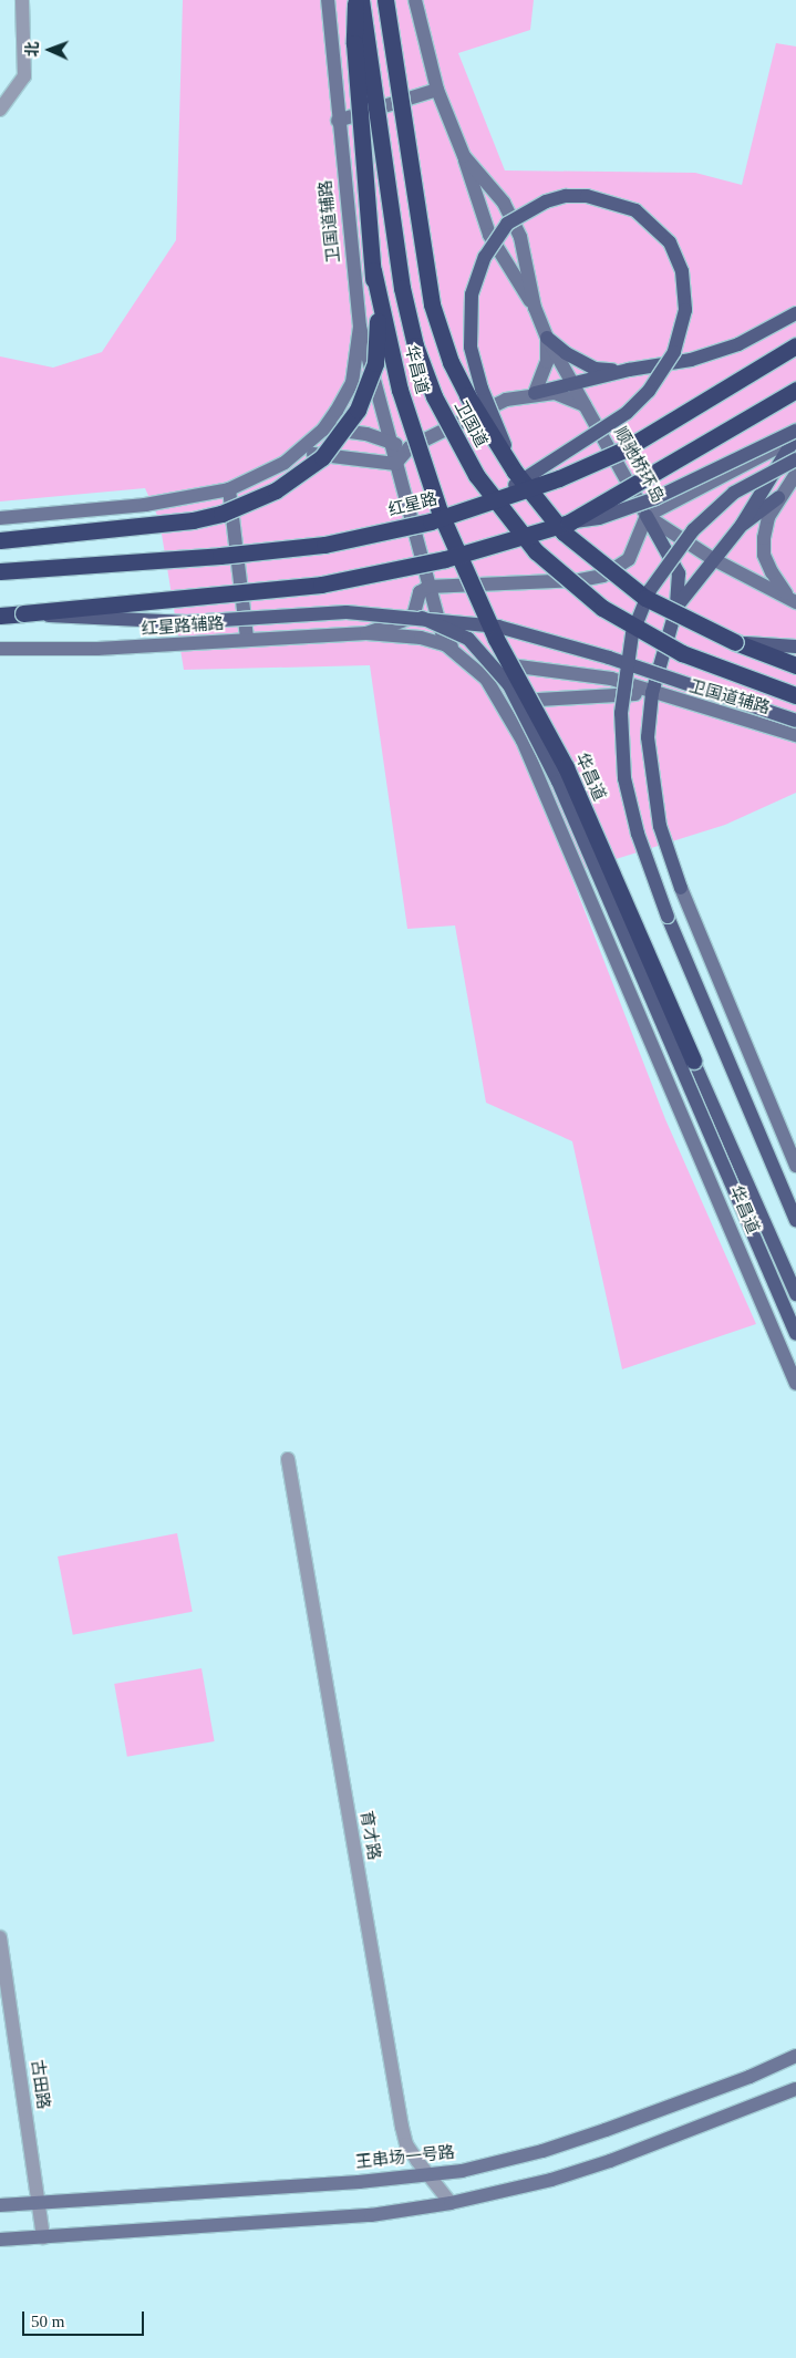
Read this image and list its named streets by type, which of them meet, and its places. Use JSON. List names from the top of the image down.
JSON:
{
  "streets": {
    "highway": ["华昌道", "卫国道", "红星路"],
    "street": [
      "卫国道辅路",
      "顺驰桥环岛",
      "红星路辅路",
      "育才路",
      "古田路",
      "王串场一号路"
    ]
  },
  "crossings": [
    ["卫国道辅路", "红星路辅路"],
    ["华昌道", "红星路辅路"],
    ["顺驰桥环岛", "红星路辅路"],
    ["育才路", "王串场一号路"],
    ["古田路", "王串场一号路"]
  ],
  "scale_bar": "50 m",
  "north": "left"
}
